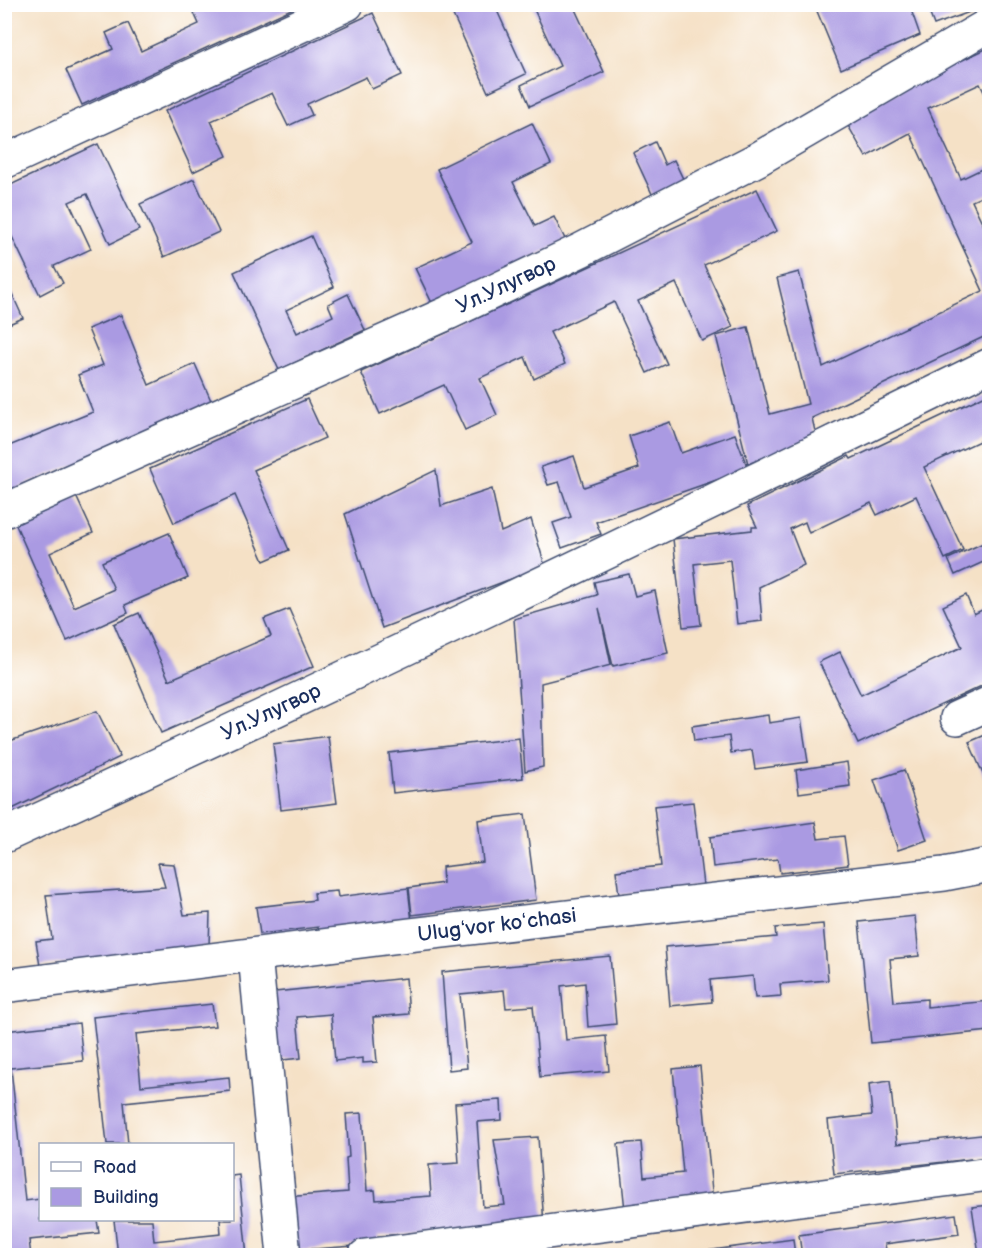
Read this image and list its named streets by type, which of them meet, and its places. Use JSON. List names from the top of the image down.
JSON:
{
  "streets": {
    "street": ["Ул.Улугвор", "Ulugʻvor koʻchasi"]
  },
  "legend": ["Road", "Building"]
}
